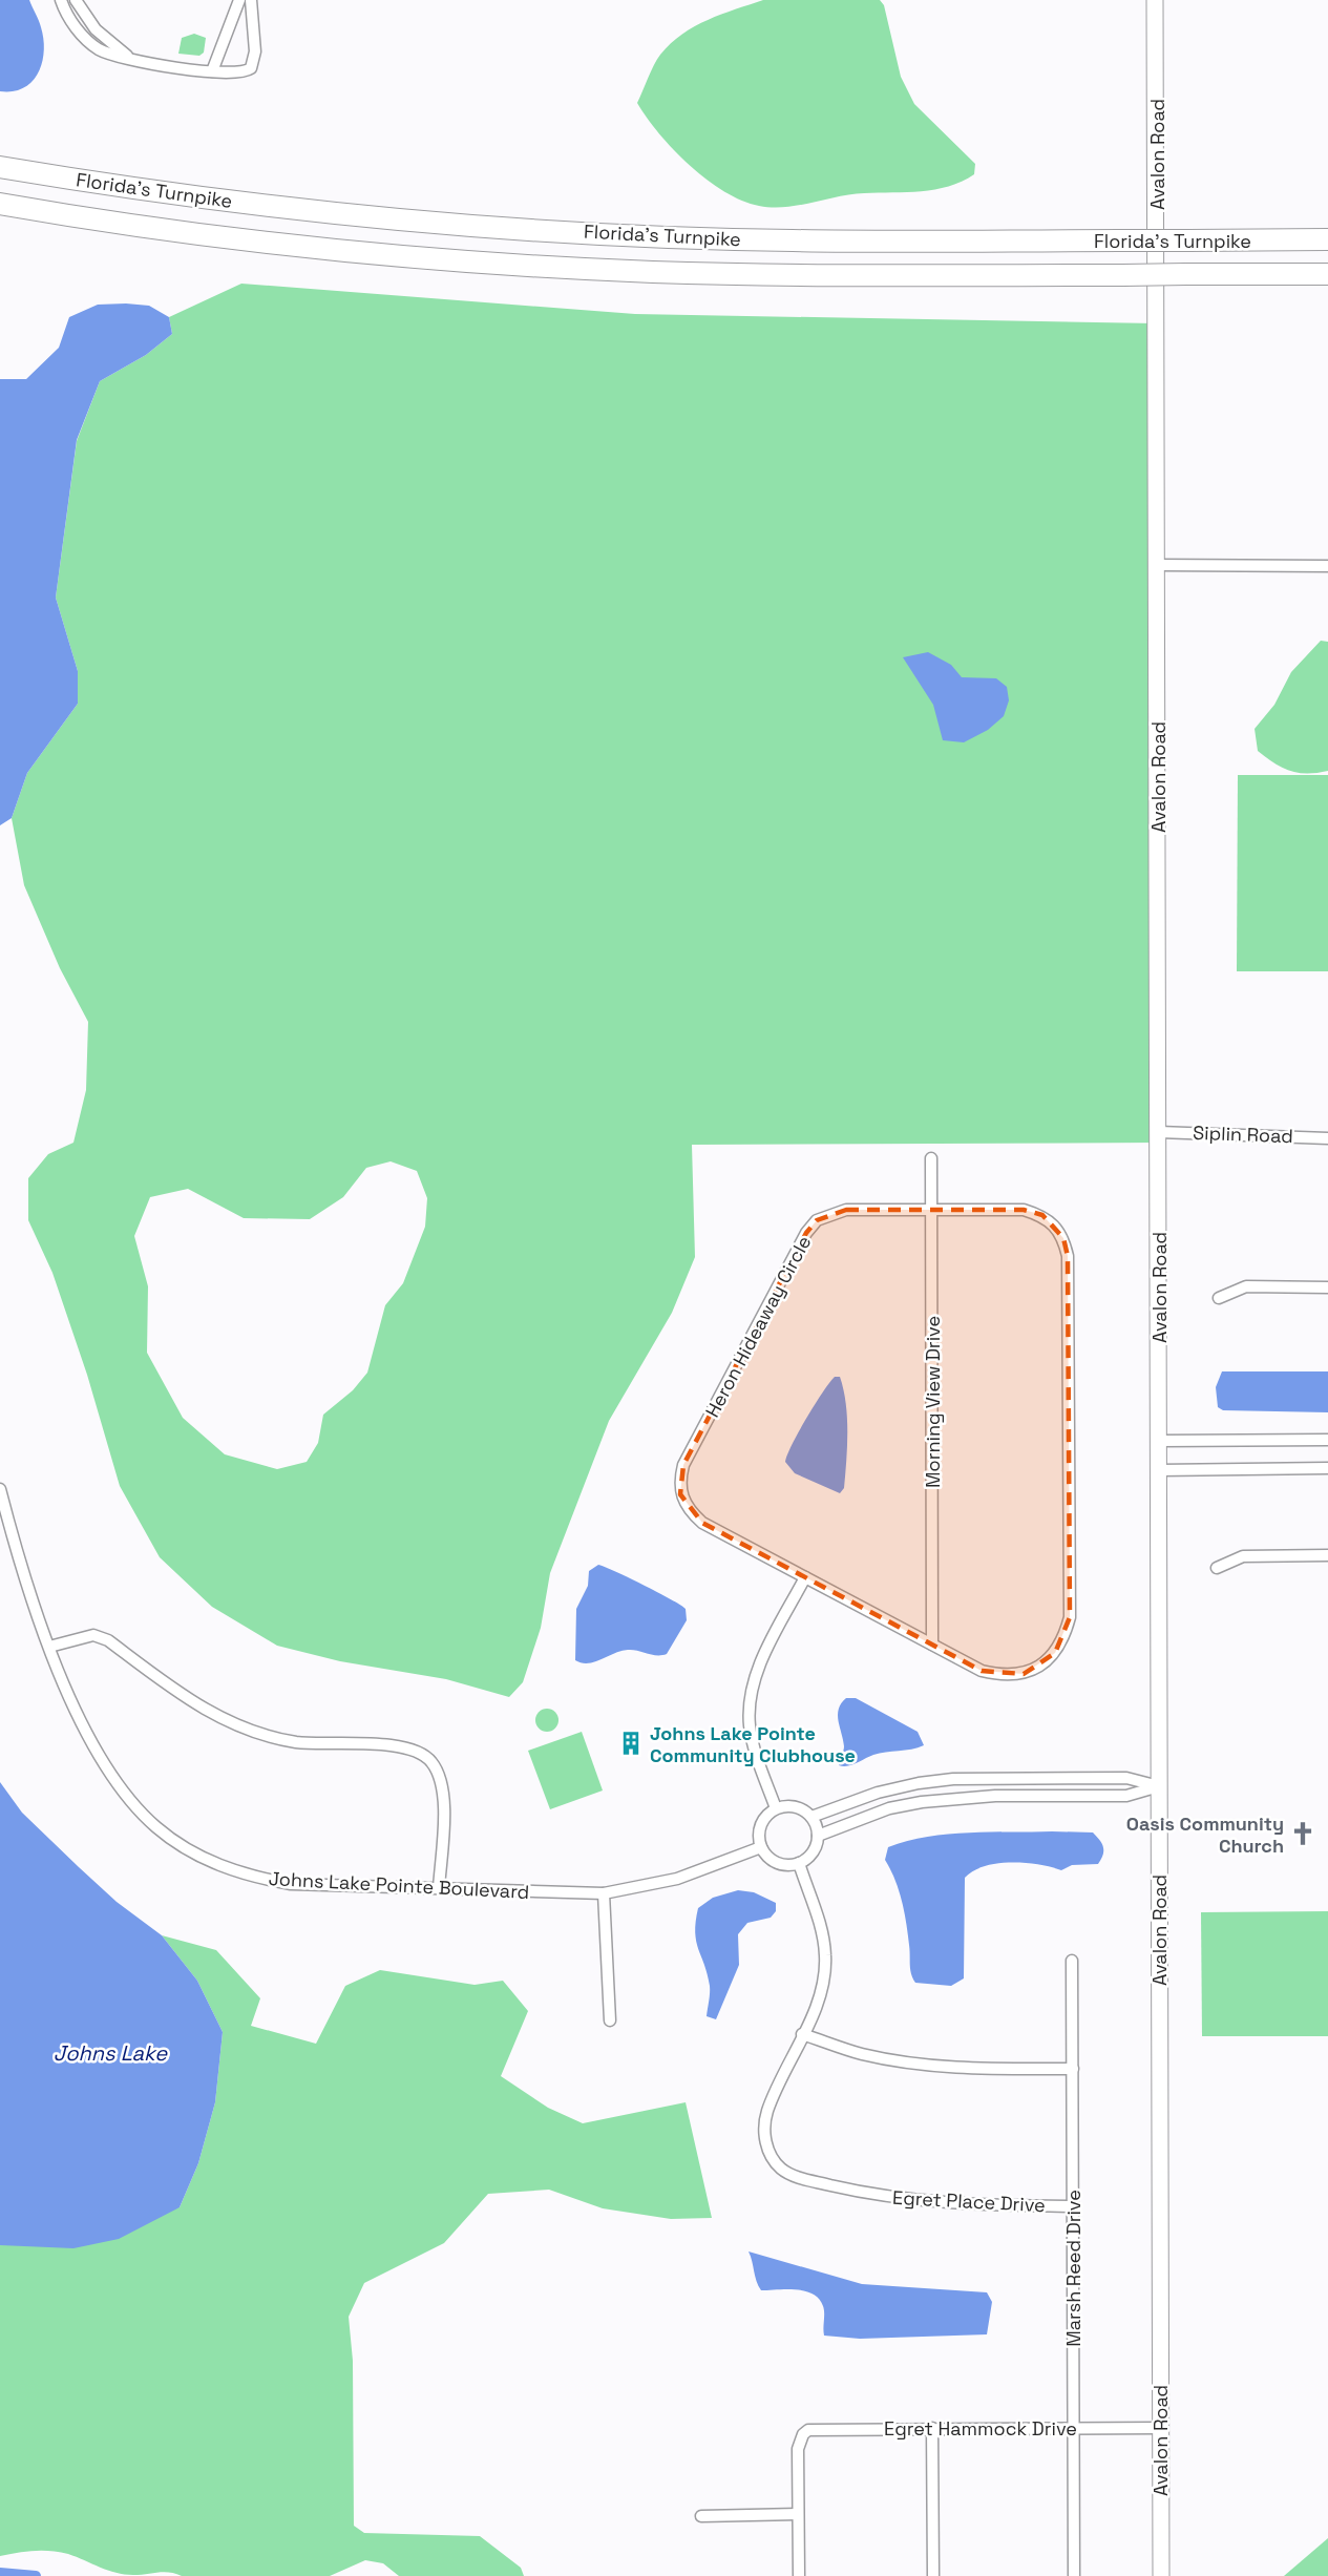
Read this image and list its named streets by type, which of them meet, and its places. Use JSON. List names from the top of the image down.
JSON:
{
  "streets": {
    "highway": ["Florida's Turnpike"],
    "main road": ["Avalon Road"],
    "street": [
      "Siplin Road",
      "Heron Hideaway Circle",
      "Morning View Drive",
      "Johns Lake Pointe Boulevard",
      "Egret Place Drive",
      "Marsh Reed Drive",
      "Egret Hammock Drive"
    ]
  },
  "crossings": [
    ["Avalon Road", "Siplin Road"],
    ["Avalon Road", "Egret Hammock Drive"],
    ["Heron Hideaway Circle", "Morning View Drive"],
    ["Johns Lake Pointe Boulevard", "Egret Place Drive"],
    ["Egret Place Drive", "Marsh Reed Drive"],
    ["Marsh Reed Drive", "Egret Hammock Drive"]
  ],
  "water": ["Johns Lake"],
  "places": {
    "building": ["Johns Lake Pointe Community Clubhouse"],
    "church": ["Oasis Community Church"]
  }
}
